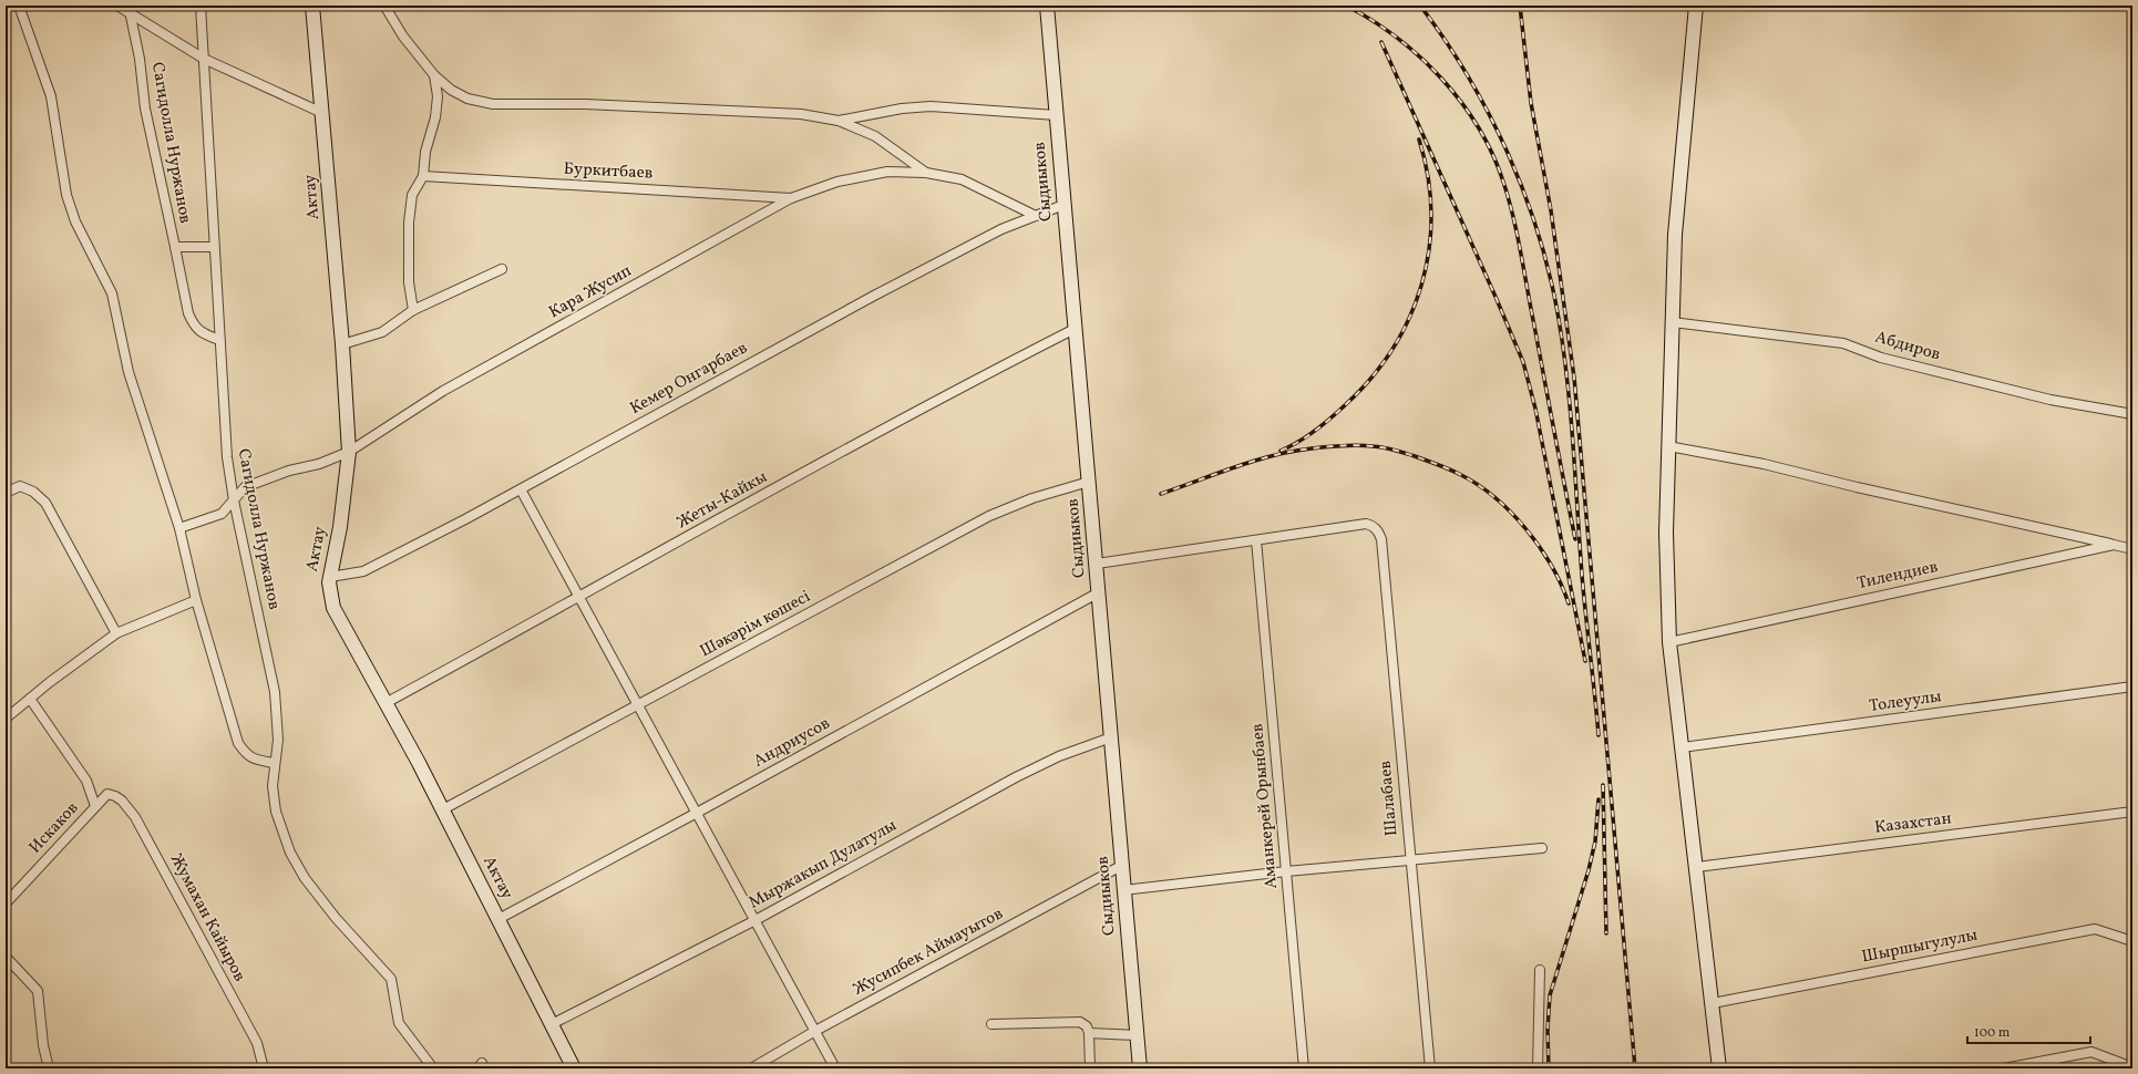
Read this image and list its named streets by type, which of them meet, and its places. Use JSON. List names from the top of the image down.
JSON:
{
  "streets": {
    "street": [
      "Сагидолла Нуржанов",
      "Буркитбаев",
      "Сыдиыков",
      "Актау",
      "Кара Жусип",
      "Абдиров",
      "Кемер Онгарбаев",
      "Жеты-Кайкы",
      "Тилендиев",
      "Шәкәрім көшесі",
      "Толеуулы",
      "Андриусов",
      "Шалабаев",
      "Аманкерей Орынбаев",
      "Казахстан",
      "Искаков",
      "Мыржакып Дулатулы",
      "Жумахан Кайыров",
      "Шыршыгулулы",
      "Жусипбек Аймауытов"
    ]
  },
  "crossings": [
    ["Сагидолла Нуржанов", "Кара Жусип"],
    ["Буркитбаев", "Кара Жусип"],
    ["Сыдиыков", "Кемер Онгарбаев"],
    ["Сыдиыков", "Жеты-Кайкы"],
    ["Сыдиыков", "Шәкәрім көшесі"],
    ["Сыдиыков", "Андриусов"],
    ["Сыдиыков", "Мыржакып Дулатулы"],
    ["Сыдиыков", "Жусипбек Аймауытов"],
    ["Актау", "Кара Жусип"],
    ["Актау", "Кемер Онгарбаев"],
    ["Актау", "Жеты-Кайкы"],
    ["Актау", "Шәкәрім көшесі"],
    ["Актау", "Андриусов"],
    ["Актау", "Мыржакып Дулатулы"],
    ["Кара Жусип", "Кемер Онгарбаев"],
    ["Шалабаев", "Аманкерей Орынбаев"],
    ["Искаков", "Жумахан Кайыров"]
  ],
  "scale_bar": "100 m"
}
